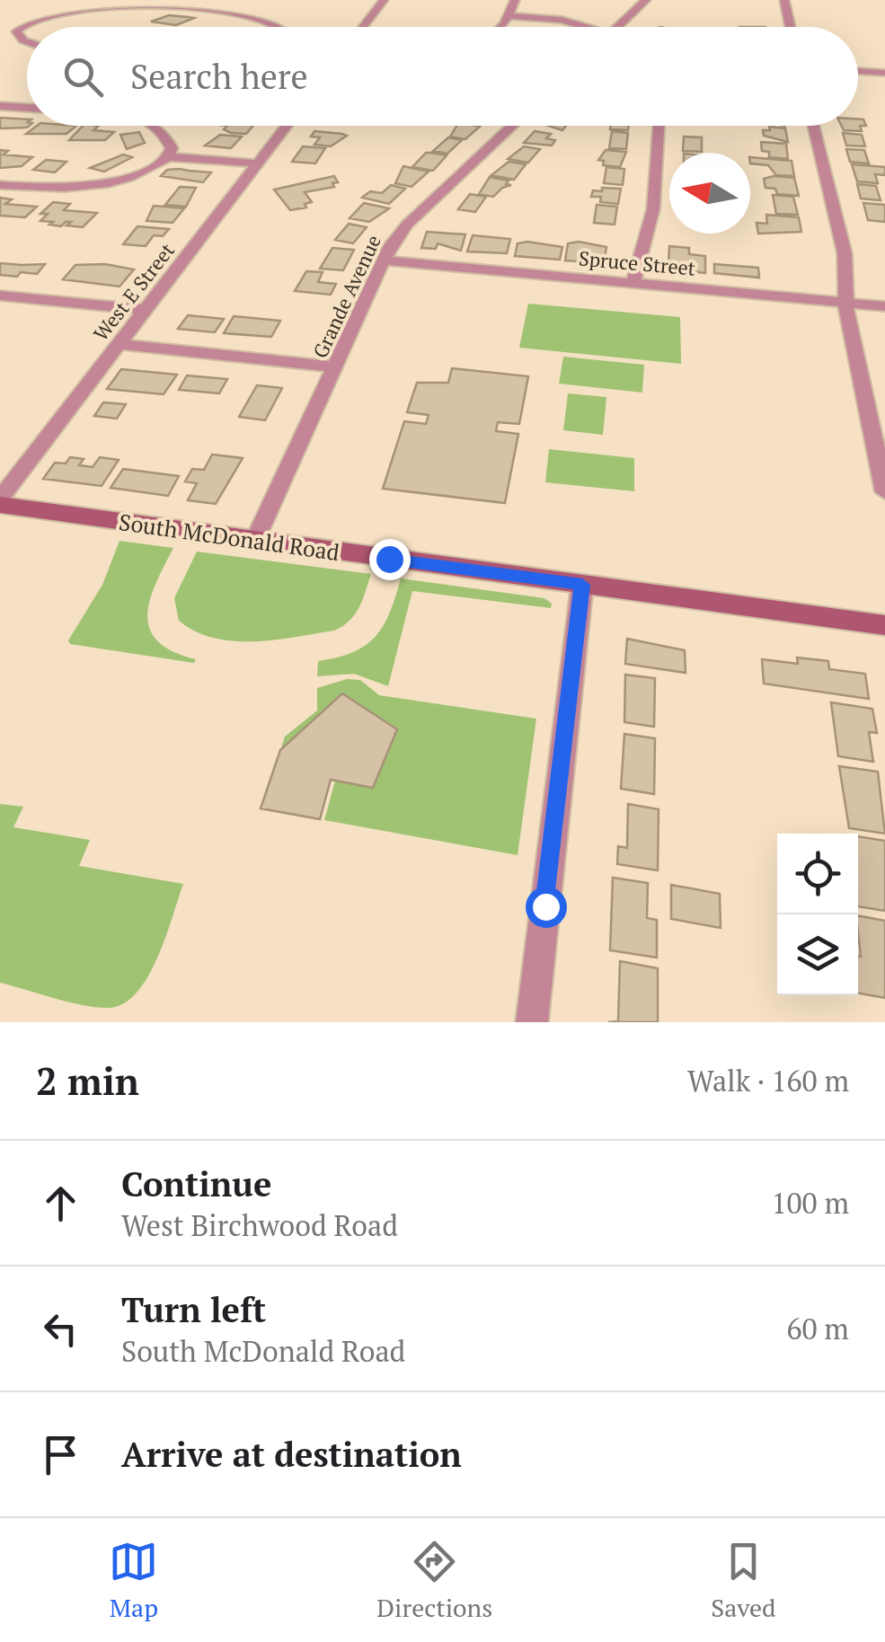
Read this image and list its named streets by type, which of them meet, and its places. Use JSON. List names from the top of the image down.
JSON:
{
  "streets": {
    "street": [
      "Spruce Street",
      "West E Street",
      "Grande Avenue",
      "South McDonald Road"
    ]
  },
  "crossings": [
    ["Spruce Street", "Grande Avenue"],
    ["West E Street", "South McDonald Road"],
    ["Grande Avenue", "South McDonald Road"]
  ],
  "north": "left",
  "page": {
    "search": "Search here",
    "heading": ["2 min", "Walk · 160 m"],
    "list": [
      ["Continue", "West Birchwood Road", "100 m"],
      ["Turn left", "South McDonald Road", "60 m"],
      "Arrive at destination"
    ],
    "nav": ["Map", "Directions", "Saved"]
  }
}
